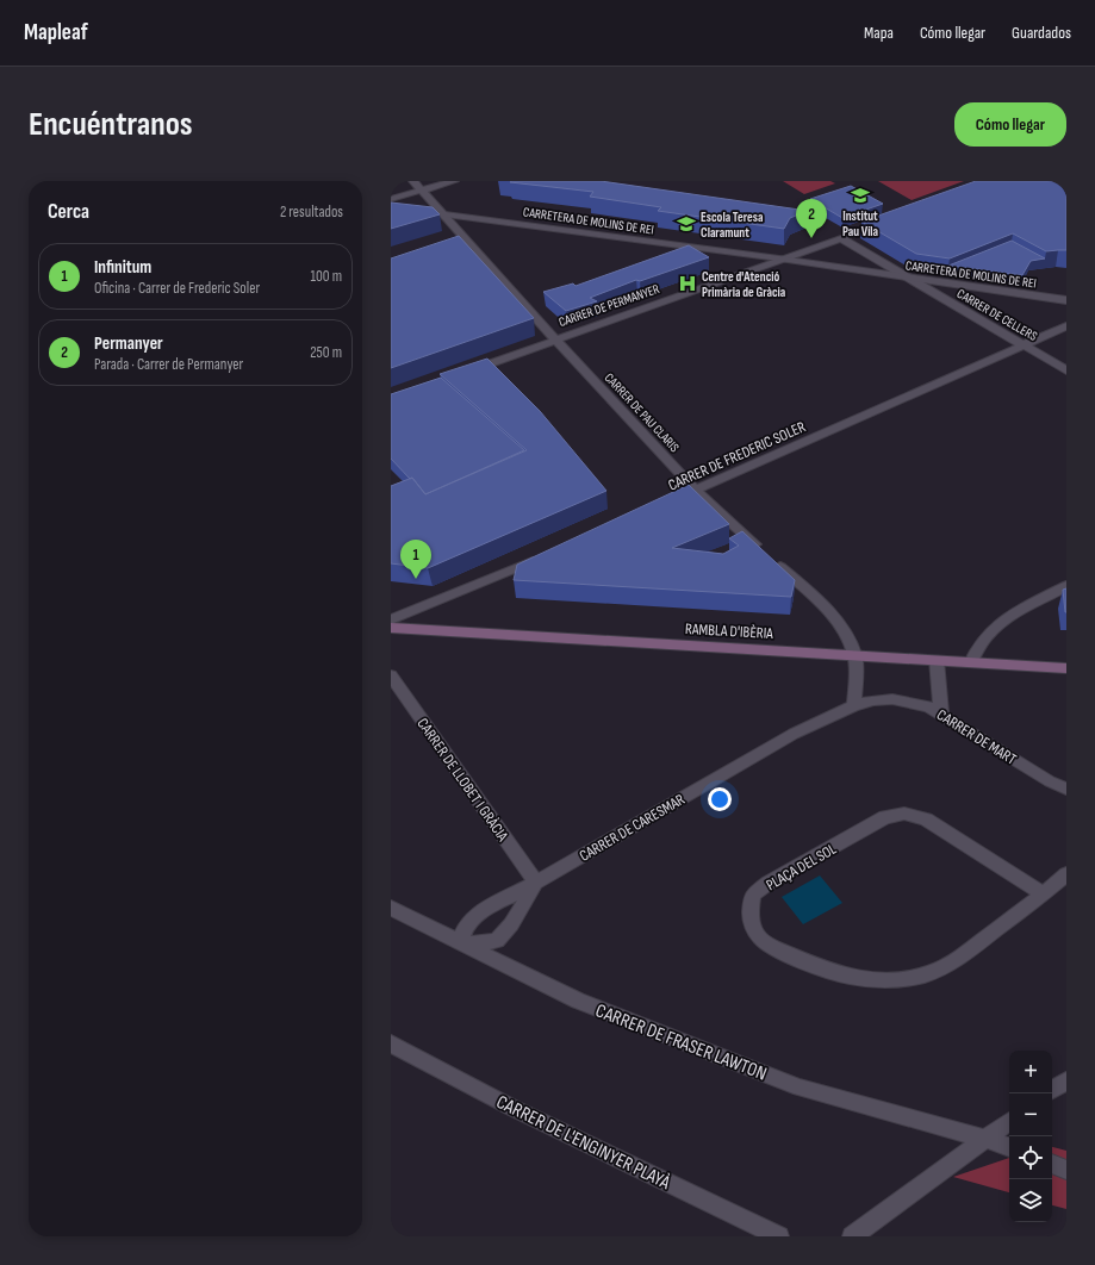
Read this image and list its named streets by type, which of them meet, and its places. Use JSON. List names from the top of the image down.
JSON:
{
  "streets": {
    "main road": ["RAMBLA D'IBÈRIA"],
    "street": [
      "CARRETERA DE MOLINS DE REI",
      "CARRER DE PERMANYER",
      "CARRER DE CELLERS",
      "CARRER DE PAU CLARIS",
      "CARRER DE FREDERIC SOLER",
      "CARRER DE MART",
      "CARRER DE LLOBET I GRÀCIA",
      "CARRER DE CARESMAR",
      "PLAÇA DEL SOL",
      "CARRER DE FRASER LAWTON",
      "CARRER DE L'ENGINYER PLAYÀ"
    ]
  },
  "crossings": [
    ["CARRETERA DE MOLINS DE REI", "CARRER DE PERMANYER"],
    ["CARRETERA DE MOLINS DE REI", "CARRER DE CELLERS"],
    ["CARRETERA DE MOLINS DE REI", "CARRER DE PAU CLARIS"],
    ["CARRER DE PERMANYER", "CARRER DE CELLERS"],
    ["CARRER DE PERMANYER", "CARRER DE PAU CLARIS"],
    ["CARRER DE CELLERS", "CARRER DE FREDERIC SOLER"],
    ["CARRER DE PAU CLARIS", "CARRER DE FREDERIC SOLER"],
    ["CARRER DE PAU CLARIS", "RAMBLA D'IBÈRIA"],
    ["CARRER DE MART", "CARRER DE CARESMAR"],
    ["CARRER DE LLOBET I GRÀCIA", "CARRER DE CARESMAR"],
    ["CARRER DE CARESMAR", "CARRER DE FRASER LAWTON"]
  ],
  "places": {
    "school or university": ["Institut Pau Vila", "Escola Teresa Claramunt"],
    "hospital": ["Centre d'Atenció Primària de Gràcia"]
  },
  "page": {
    "header": "Mapleaf",
    "nav": ["Mapa", "Cómo llegar", "Guardados"],
    "buttons": "Cómo llegar",
    "title": "Encuéntranos",
    "heading": ["Cerca", "2 resultados"],
    "pins": ["2", "1"],
    "list": [
      {
        "mark": "1",
        "name": "Infinitum",
        "note": "Oficina · Carrer de Frederic Soler",
        "value": "100 m"
      },
      {
        "mark": "2",
        "name": "Permanyer",
        "note": "Parada · Carrer de Permanyer",
        "value": "250 m"
      }
    ],
    "map_buttons": ["+", "−"]
  }
}
